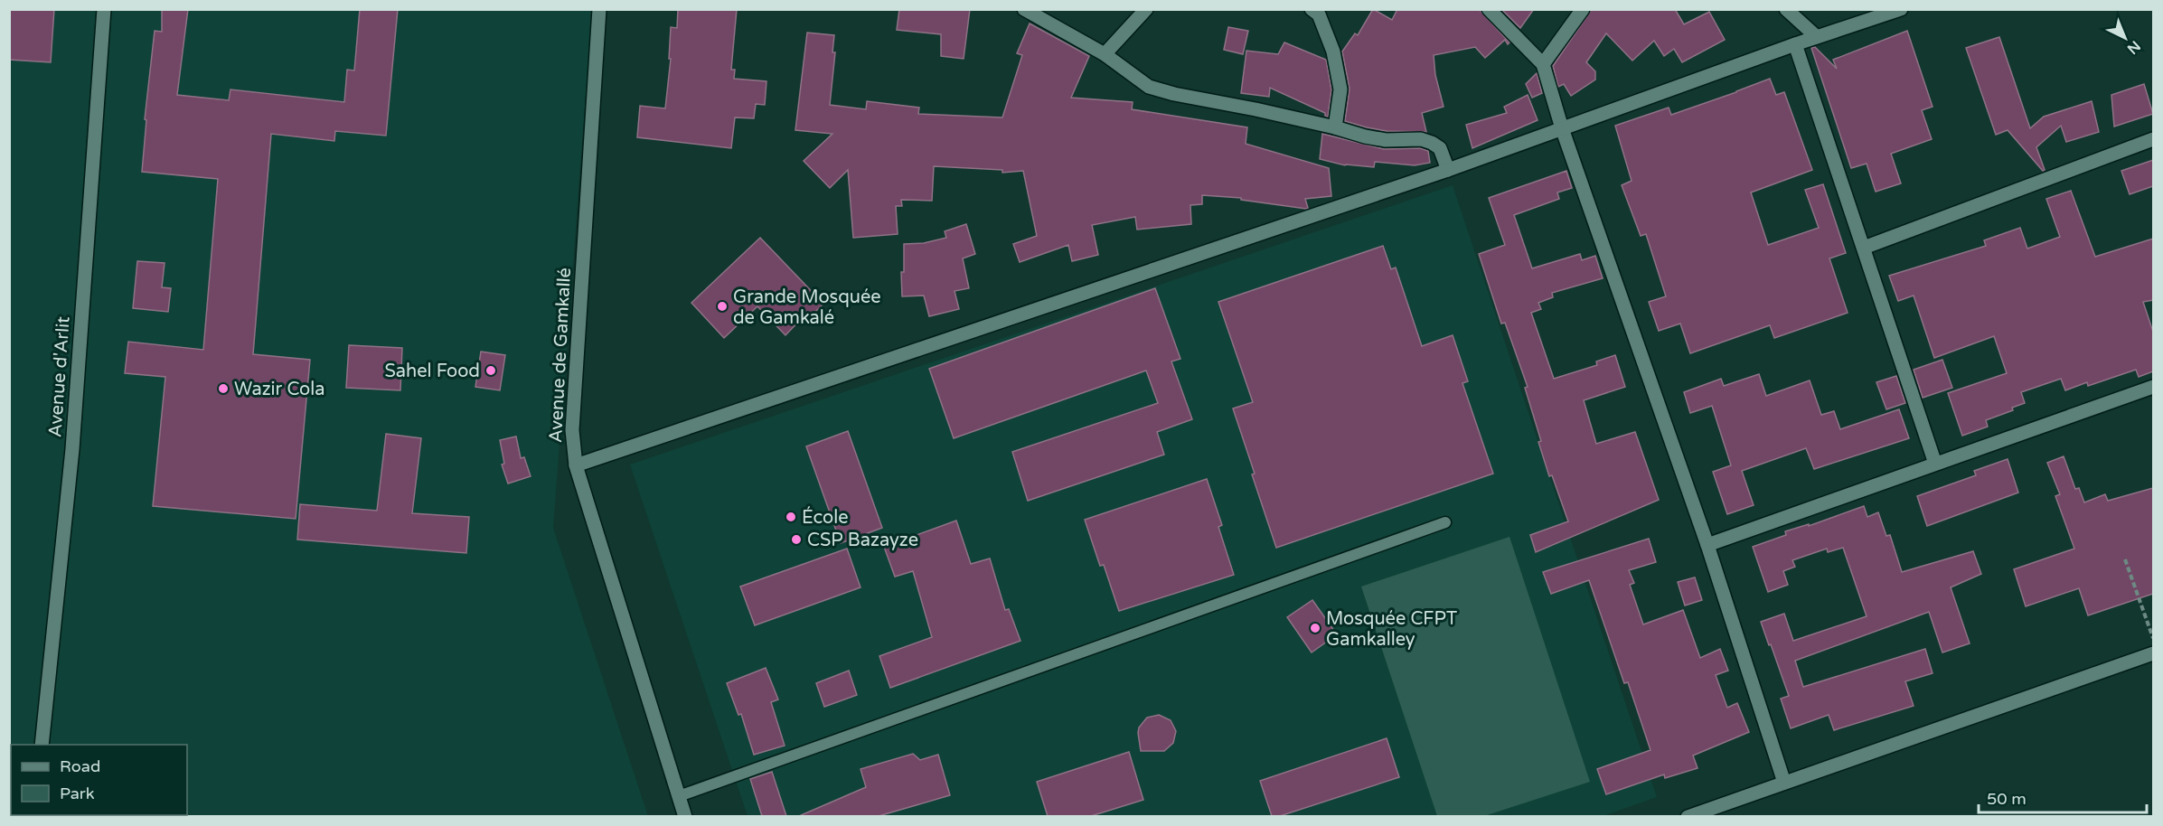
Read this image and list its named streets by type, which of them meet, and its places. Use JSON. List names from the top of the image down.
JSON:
{
  "streets": {
    "street": ["Avenue de Gamkallé", "Avenue d'Arlit"]
  },
  "places": [
    "Grande Mosquée de Gamkalé",
    "Sahel Food",
    "Wazir Cola",
    "École",
    "CSP Bazayze",
    "Mosquée CFPT Gamkalley"
  ],
  "legend": ["Road", "Park"],
  "scale_bar": "50 m",
  "north": "bottom right"
}
